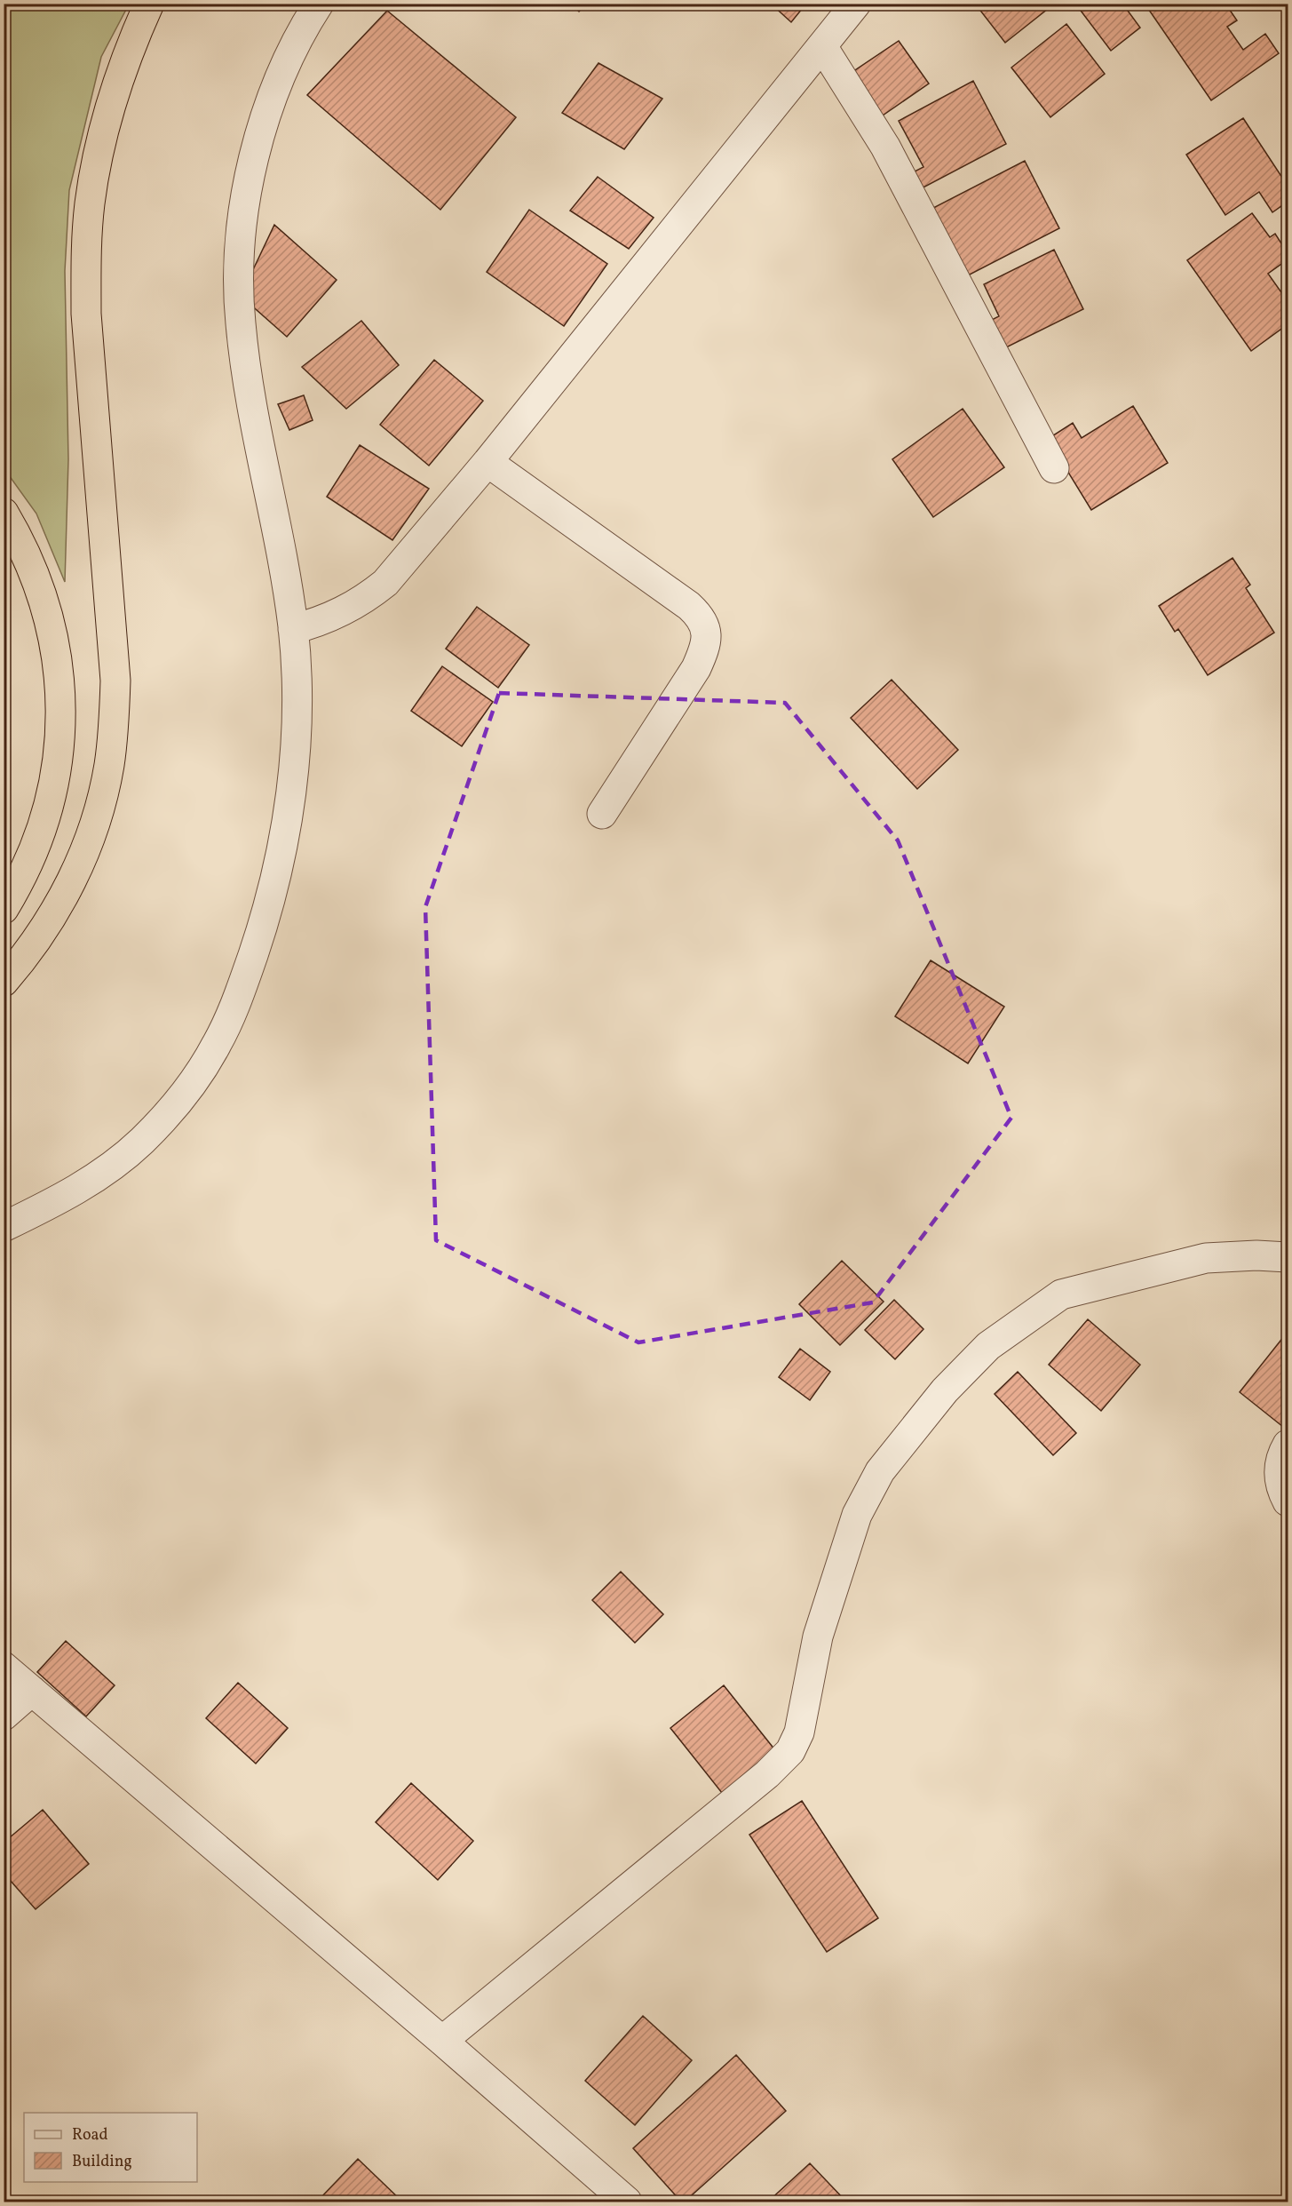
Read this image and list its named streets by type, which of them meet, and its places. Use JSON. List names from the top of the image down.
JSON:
{
  "legend": ["Road", "Building"]
}
